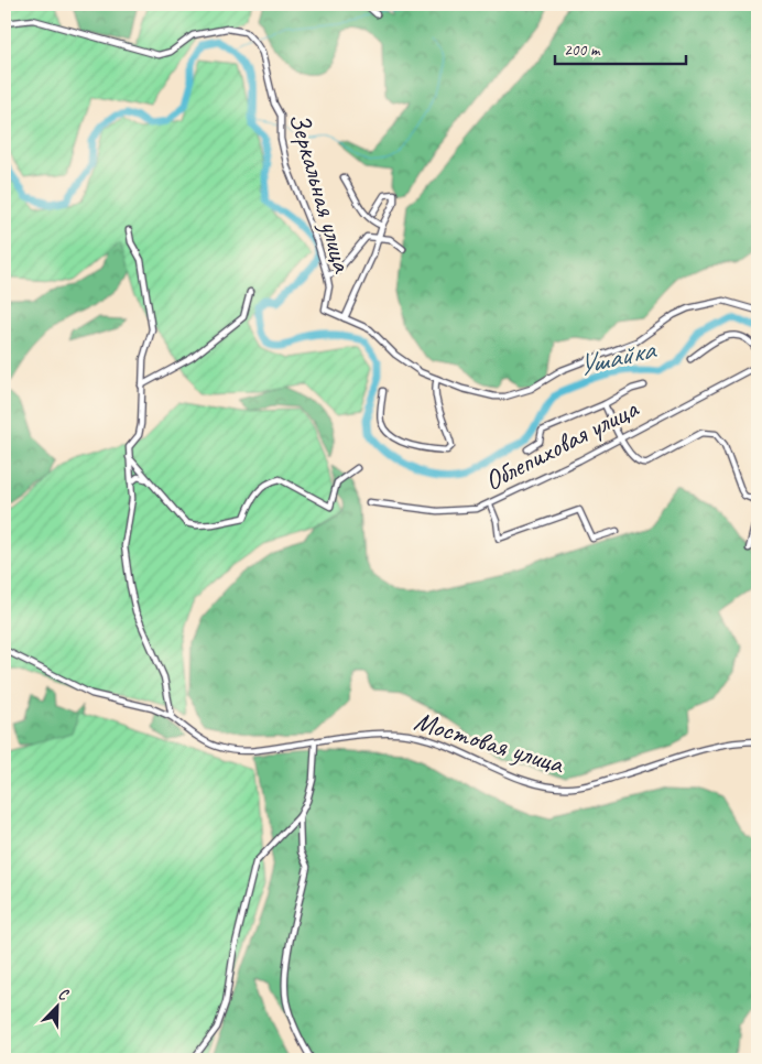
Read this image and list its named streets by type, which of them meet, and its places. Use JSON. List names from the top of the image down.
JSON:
{
  "streets": {
    "street": ["Зеркальная улица", "Облепиховая улица", "Мостовая улица"]
  },
  "water": ["Ушайка"],
  "scale_bar": "200 m",
  "north": "top right"
}
